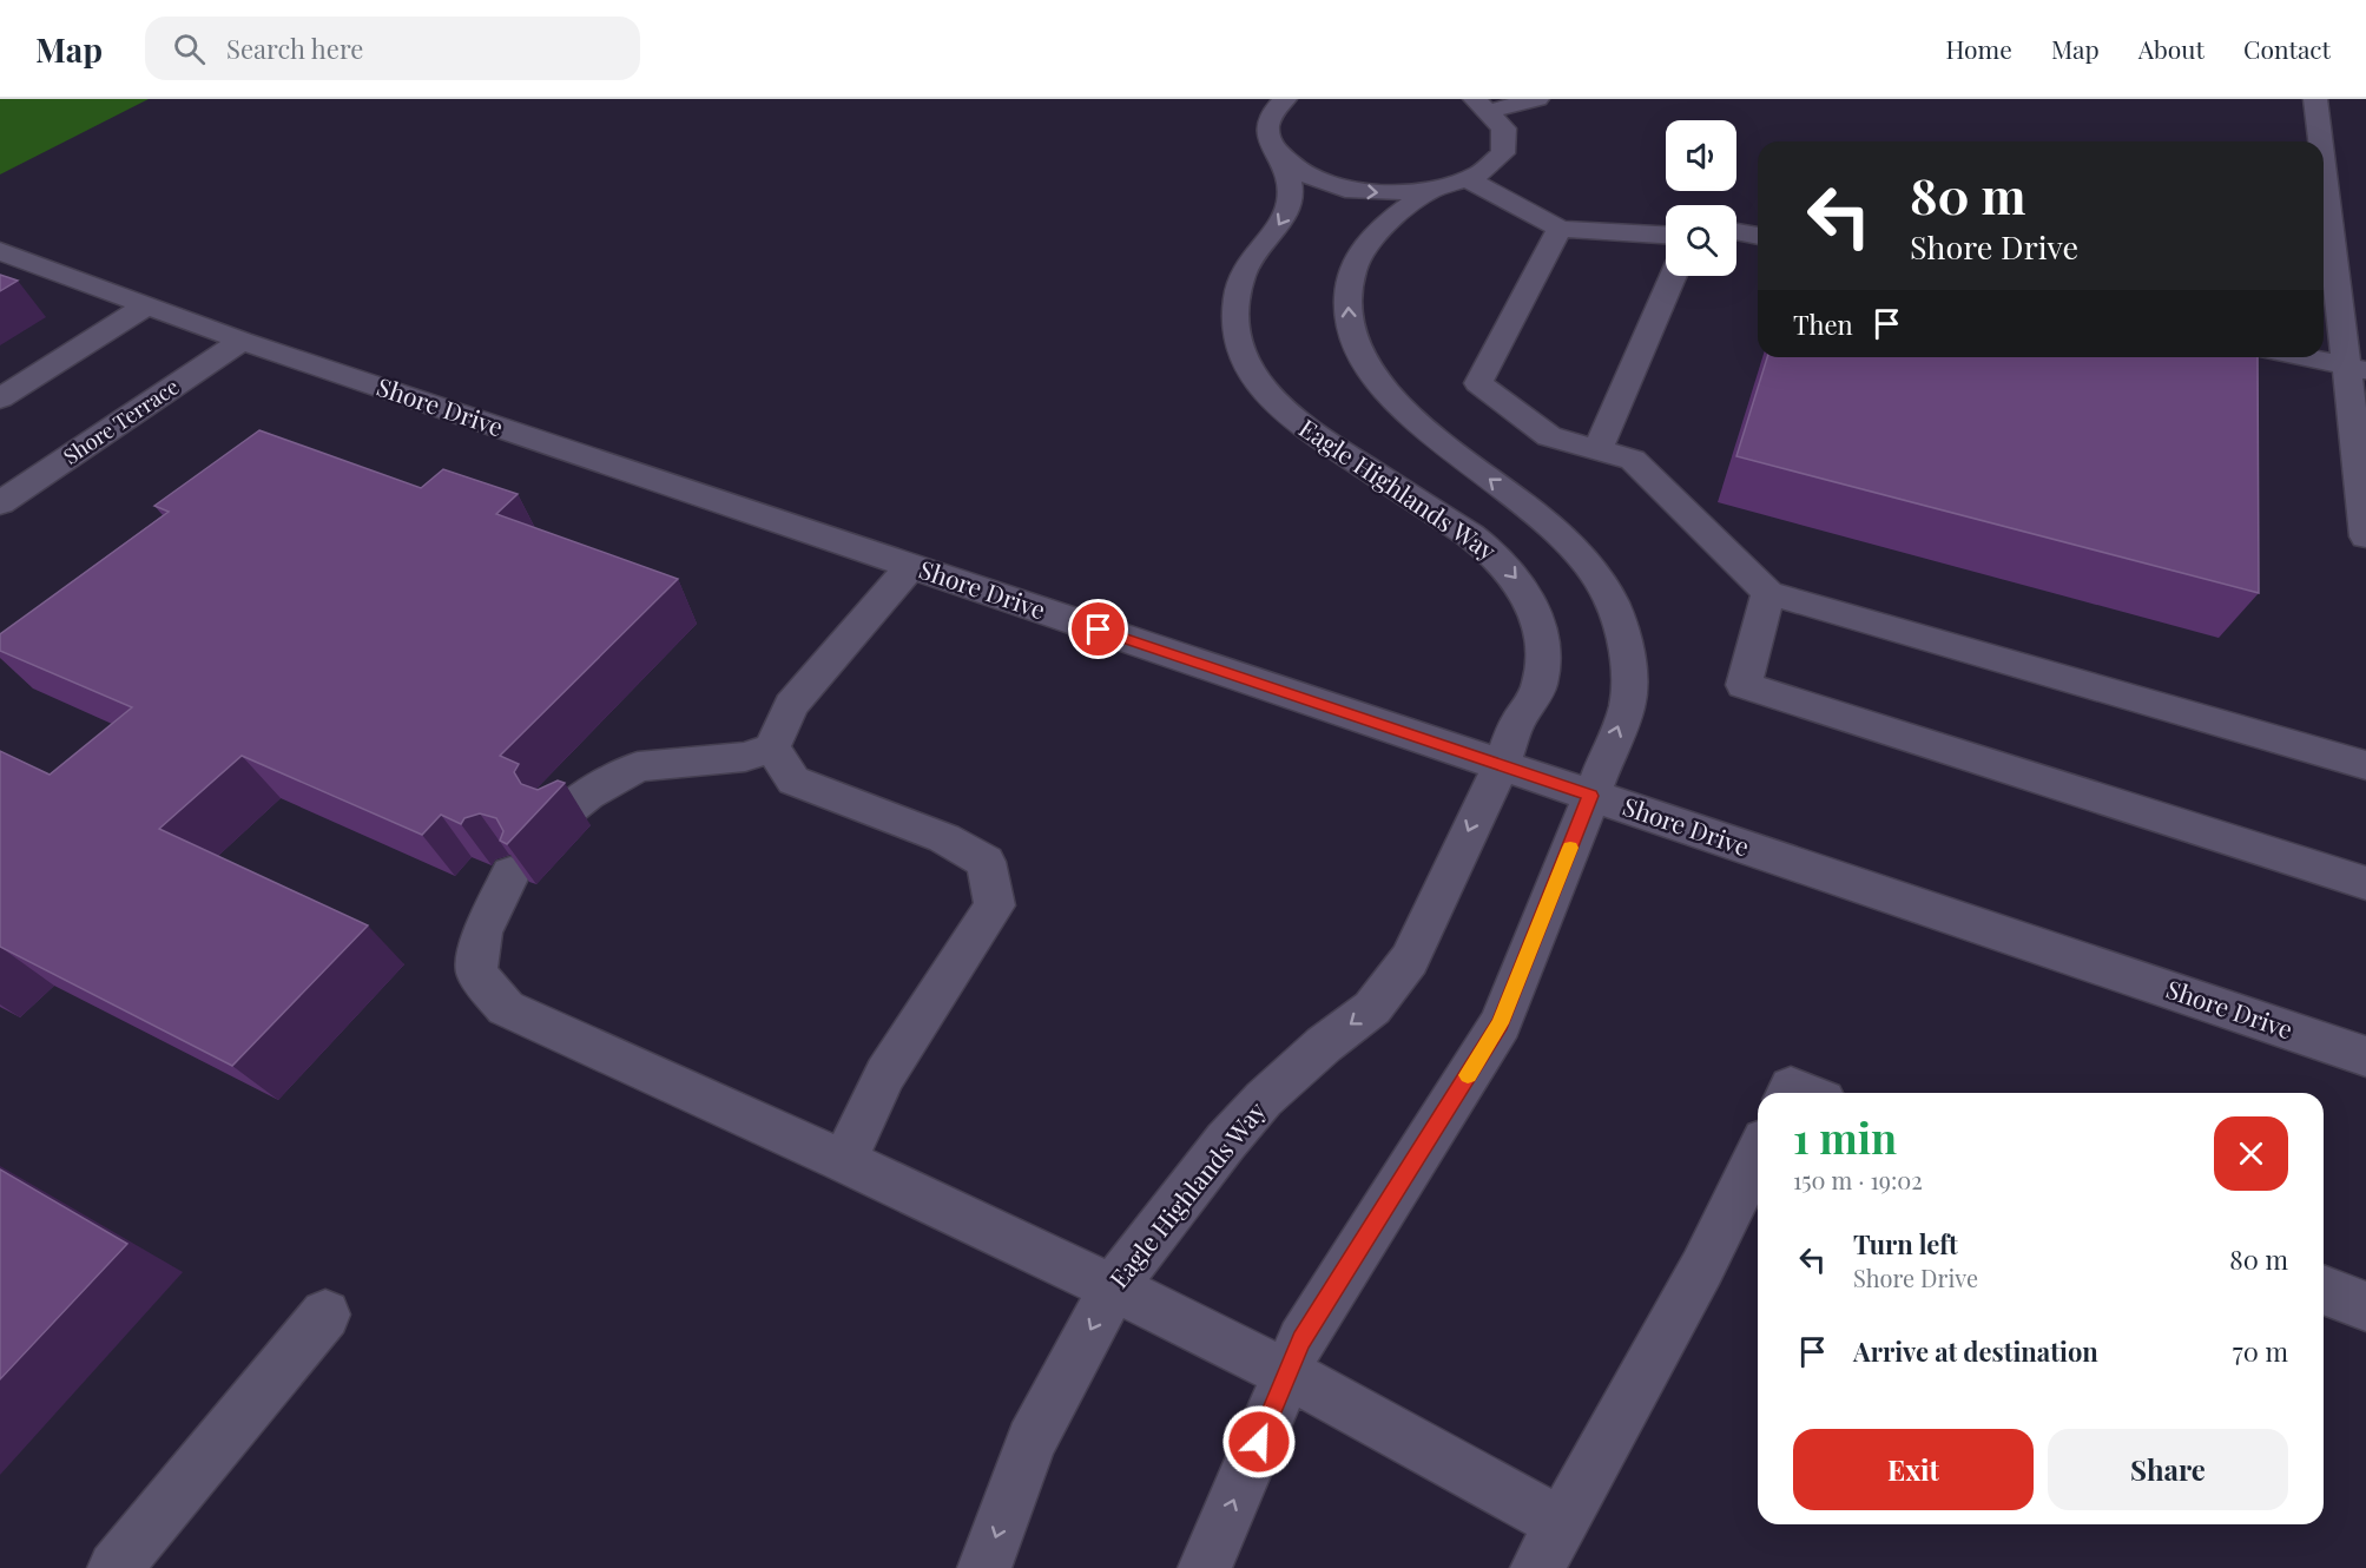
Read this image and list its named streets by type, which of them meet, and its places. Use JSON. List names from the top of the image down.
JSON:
{
  "streets": {
    "street": ["Shore Drive", "Shore Terrace", "Eagle Highlands Way"]
  },
  "crossings": [
    ["Shore Drive", "Shore Terrace"],
    ["Shore Drive", "Eagle Highlands Way"]
  ],
  "page": {
    "header": "Map",
    "search": "Search here",
    "nav": [
      "Home",
      "Map",
      "About",
      "Contact"
    ],
    "turn": ["80 m", "Shore Drive"],
    "then": "Then",
    "heading": ["1 min", "150 m · 19:02"],
    "list": [
      {
        "name": "Turn left",
        "note": "Shore Drive",
        "value": "80 m"
      },
      {
        "name": "Arrive at destination",
        "value": "70 m"
      }
    ],
    "buttons": ["Exit", "Share"]
  }
}
